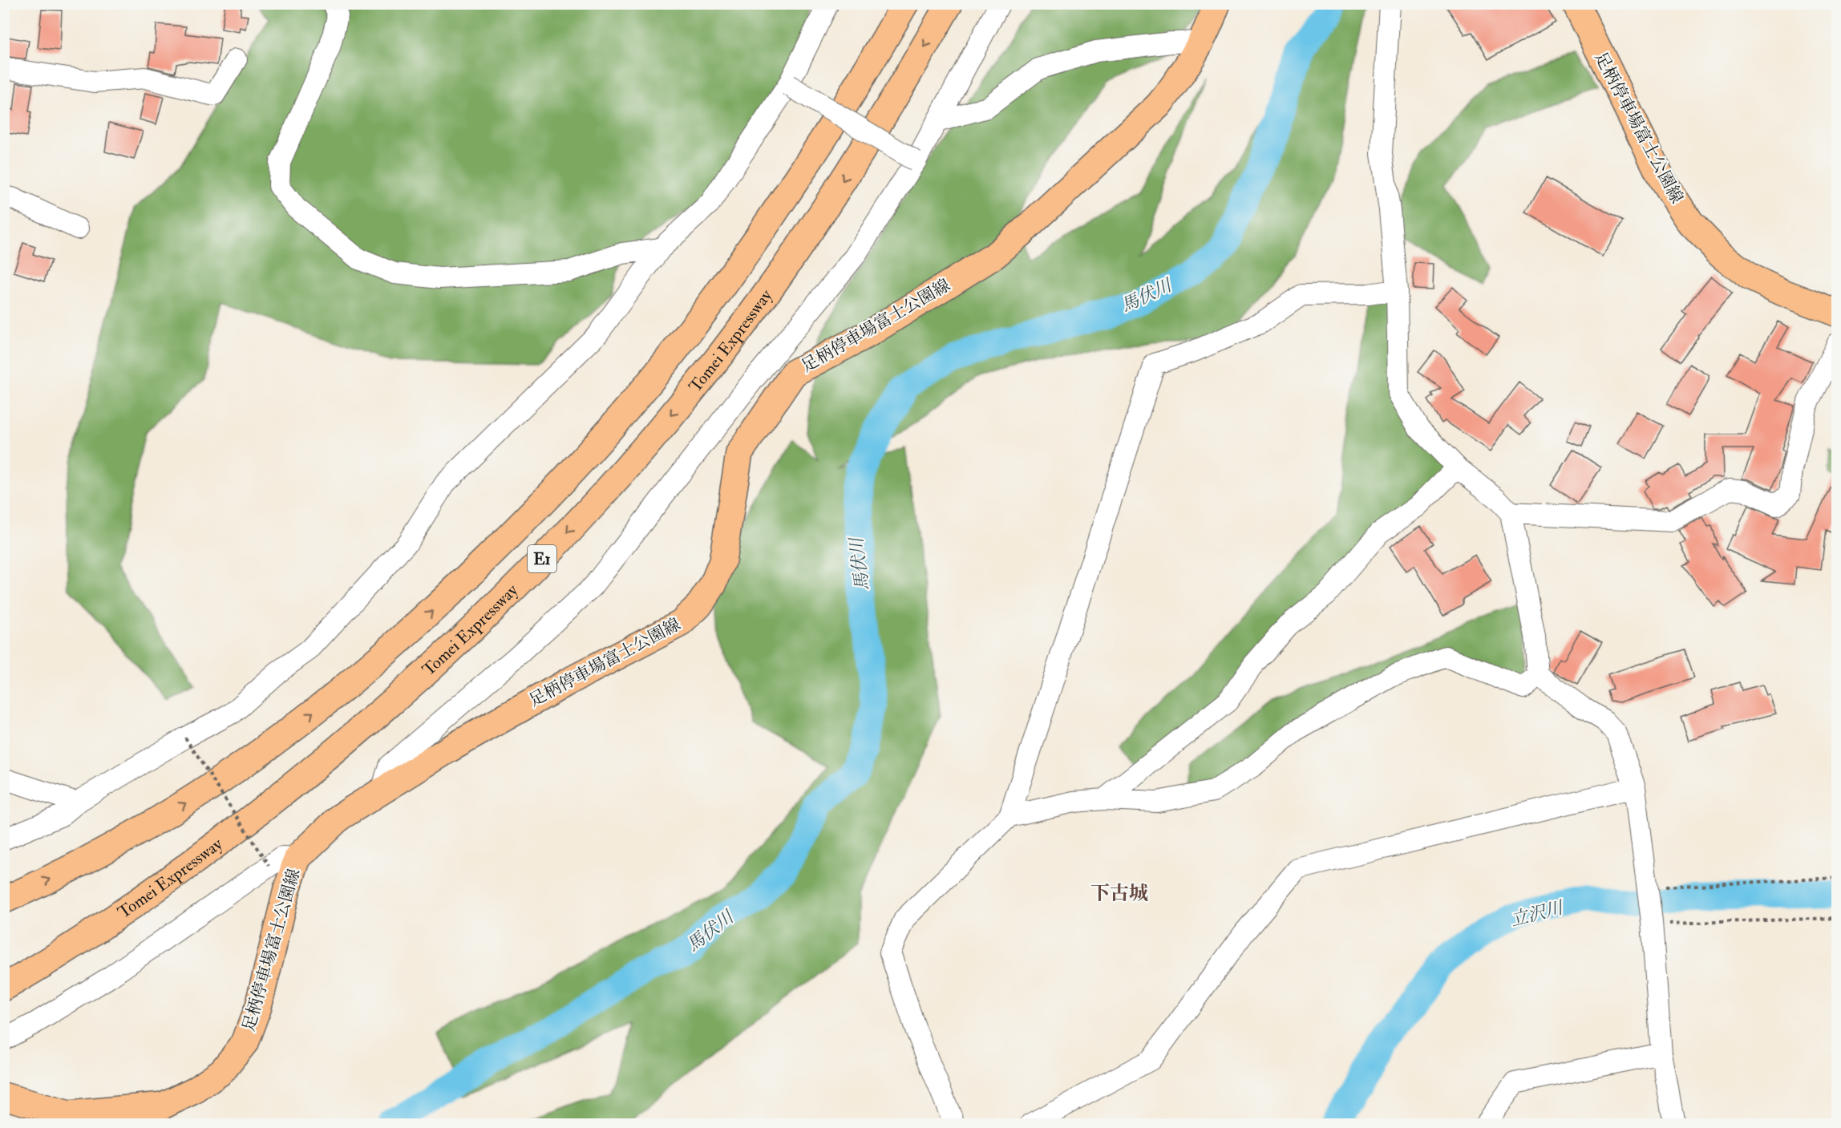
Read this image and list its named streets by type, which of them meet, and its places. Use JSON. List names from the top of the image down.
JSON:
{
  "streets": {
    "main road": ["足柄停車場富士公園線", "Tomei Expressway", "E1"]
  },
  "districts": ["下古城"],
  "water": ["馬伏川", "立沢川"]
}
